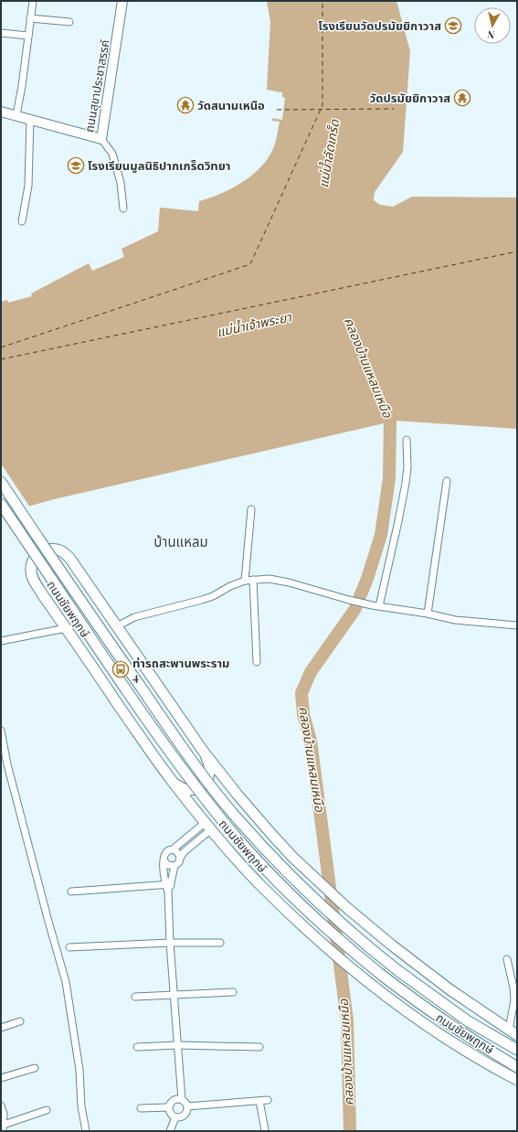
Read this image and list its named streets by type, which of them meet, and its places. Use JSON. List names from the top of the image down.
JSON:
{
  "streets": {
    "main road": ["ถนนชัยพฤกษ์"],
    "street": ["ถนนสุขาประชาสรรค์"]
  },
  "districts": ["บ้านแหลม"],
  "water": ["แม่น้ำลัดเกร็ด", "แม่น้ำเจ้าพระยา", "คลองบ้านแหลมเหนือ"],
  "places": {
    "school or university": ["โรงเรียนวัดปรมัยยิกาวาส", "โรงเรียนมูลนิธิปากเกร็ดวิทยา"],
    "temple": ["วัดปรมัยยิกาวาส", "วัดสนามเหนือ"],
    "bus stop": ["ท่ารถสะพานพระราม 4"]
  },
  "north": "bottom"
}
